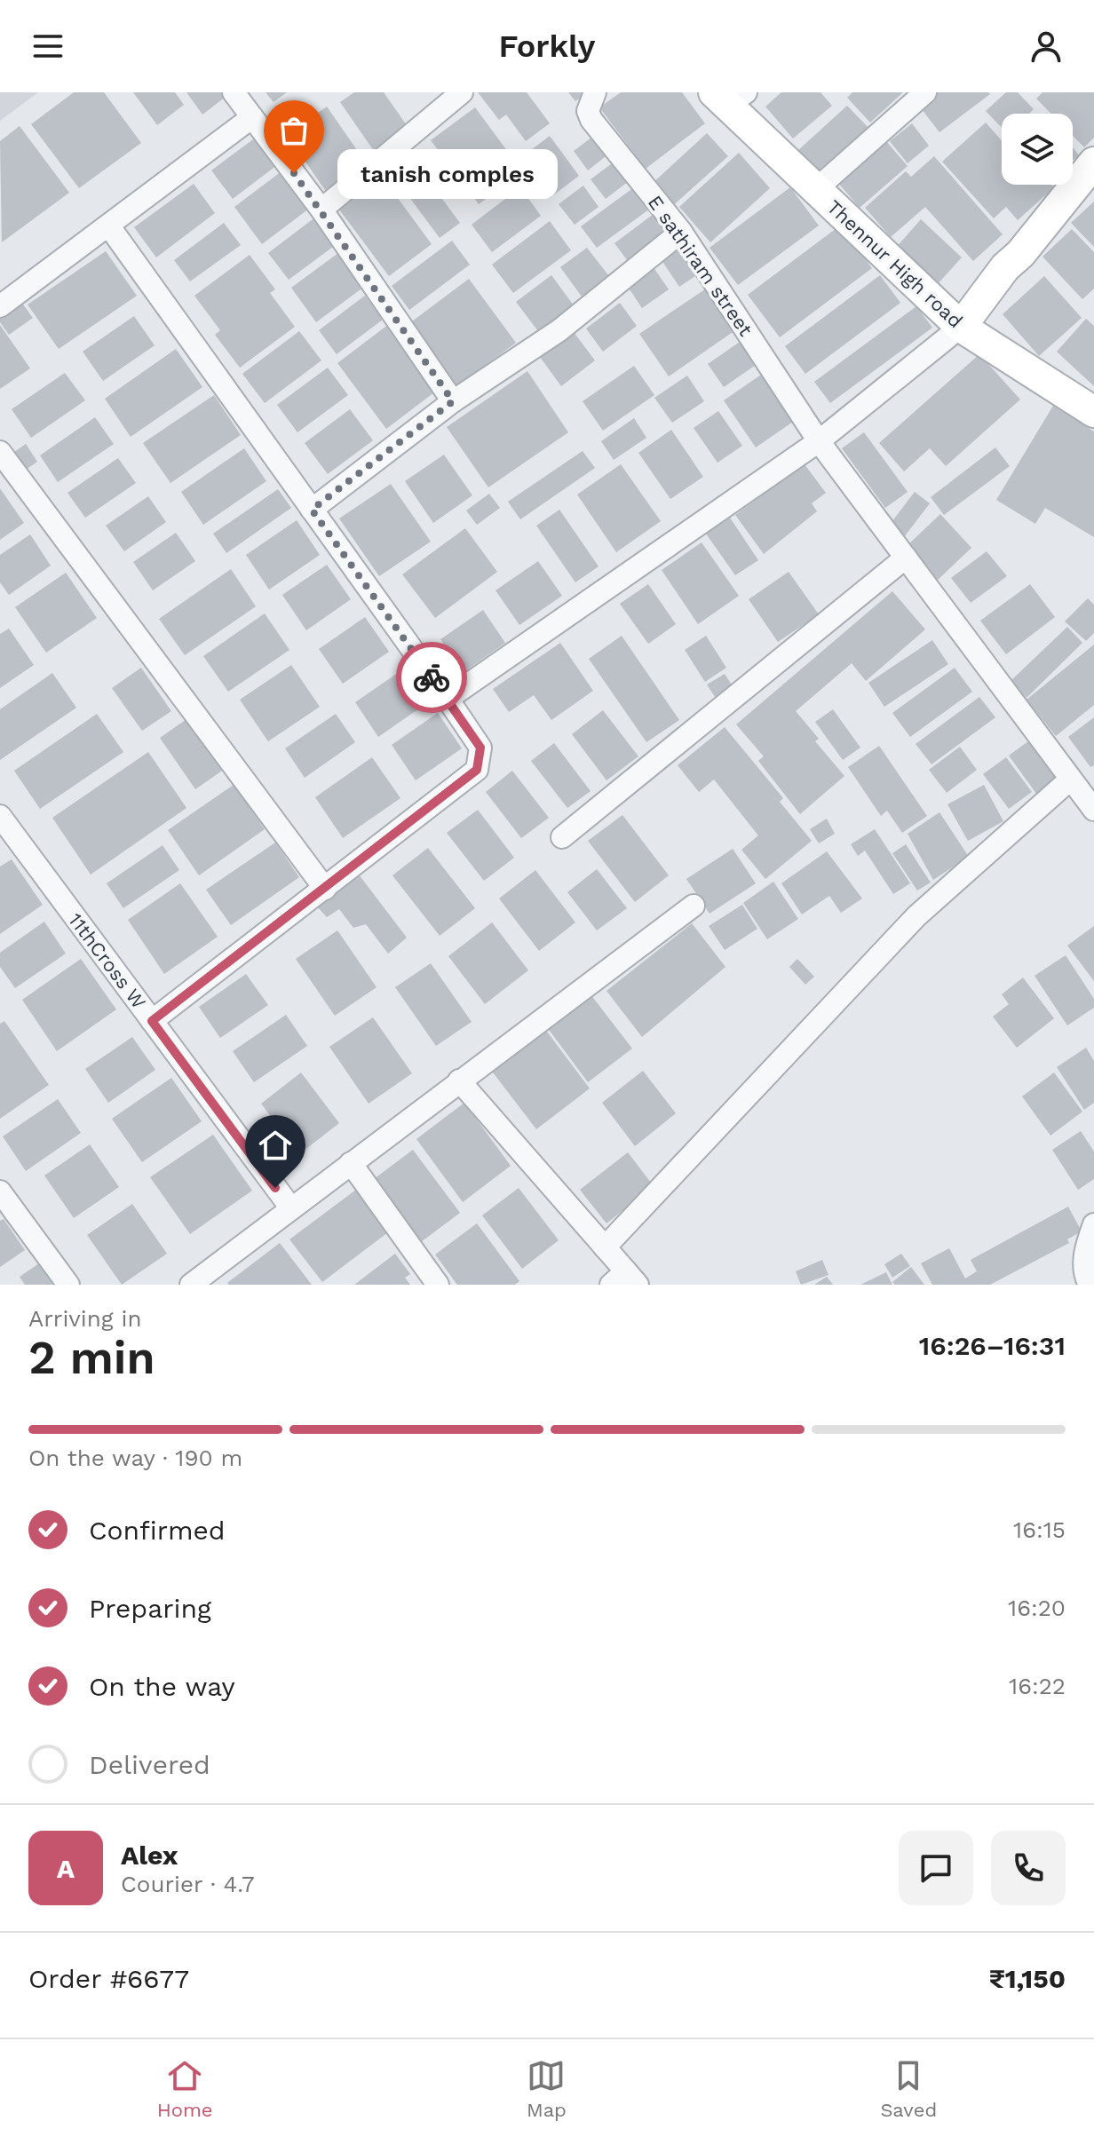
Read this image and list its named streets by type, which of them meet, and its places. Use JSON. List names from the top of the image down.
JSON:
{
  "streets": {
    "main road": ["Thennur High road"],
    "street": ["E sathiram street", "11thCross W"]
  },
  "places": ["tanish comples"],
  "page": {
    "header": "Forkly",
    "bubble": "tanish comples",
    "heading": ["2 min", "Arriving in", "16:26–16:31"],
    "panel": [
      "Alex",
      "Courier · 4.7",
      "Order #6677",
      "₹1,150"
    ],
    "bar": "On the way · 190 m",
    "list": [
      ["Confirmed", "16:15"],
      ["Preparing", "16:20"],
      ["On the way", "16:22"],
      "Delivered"
    ],
    "round": "A",
    "tabs": ["Home", "Map", "Saved"]
  }
}
